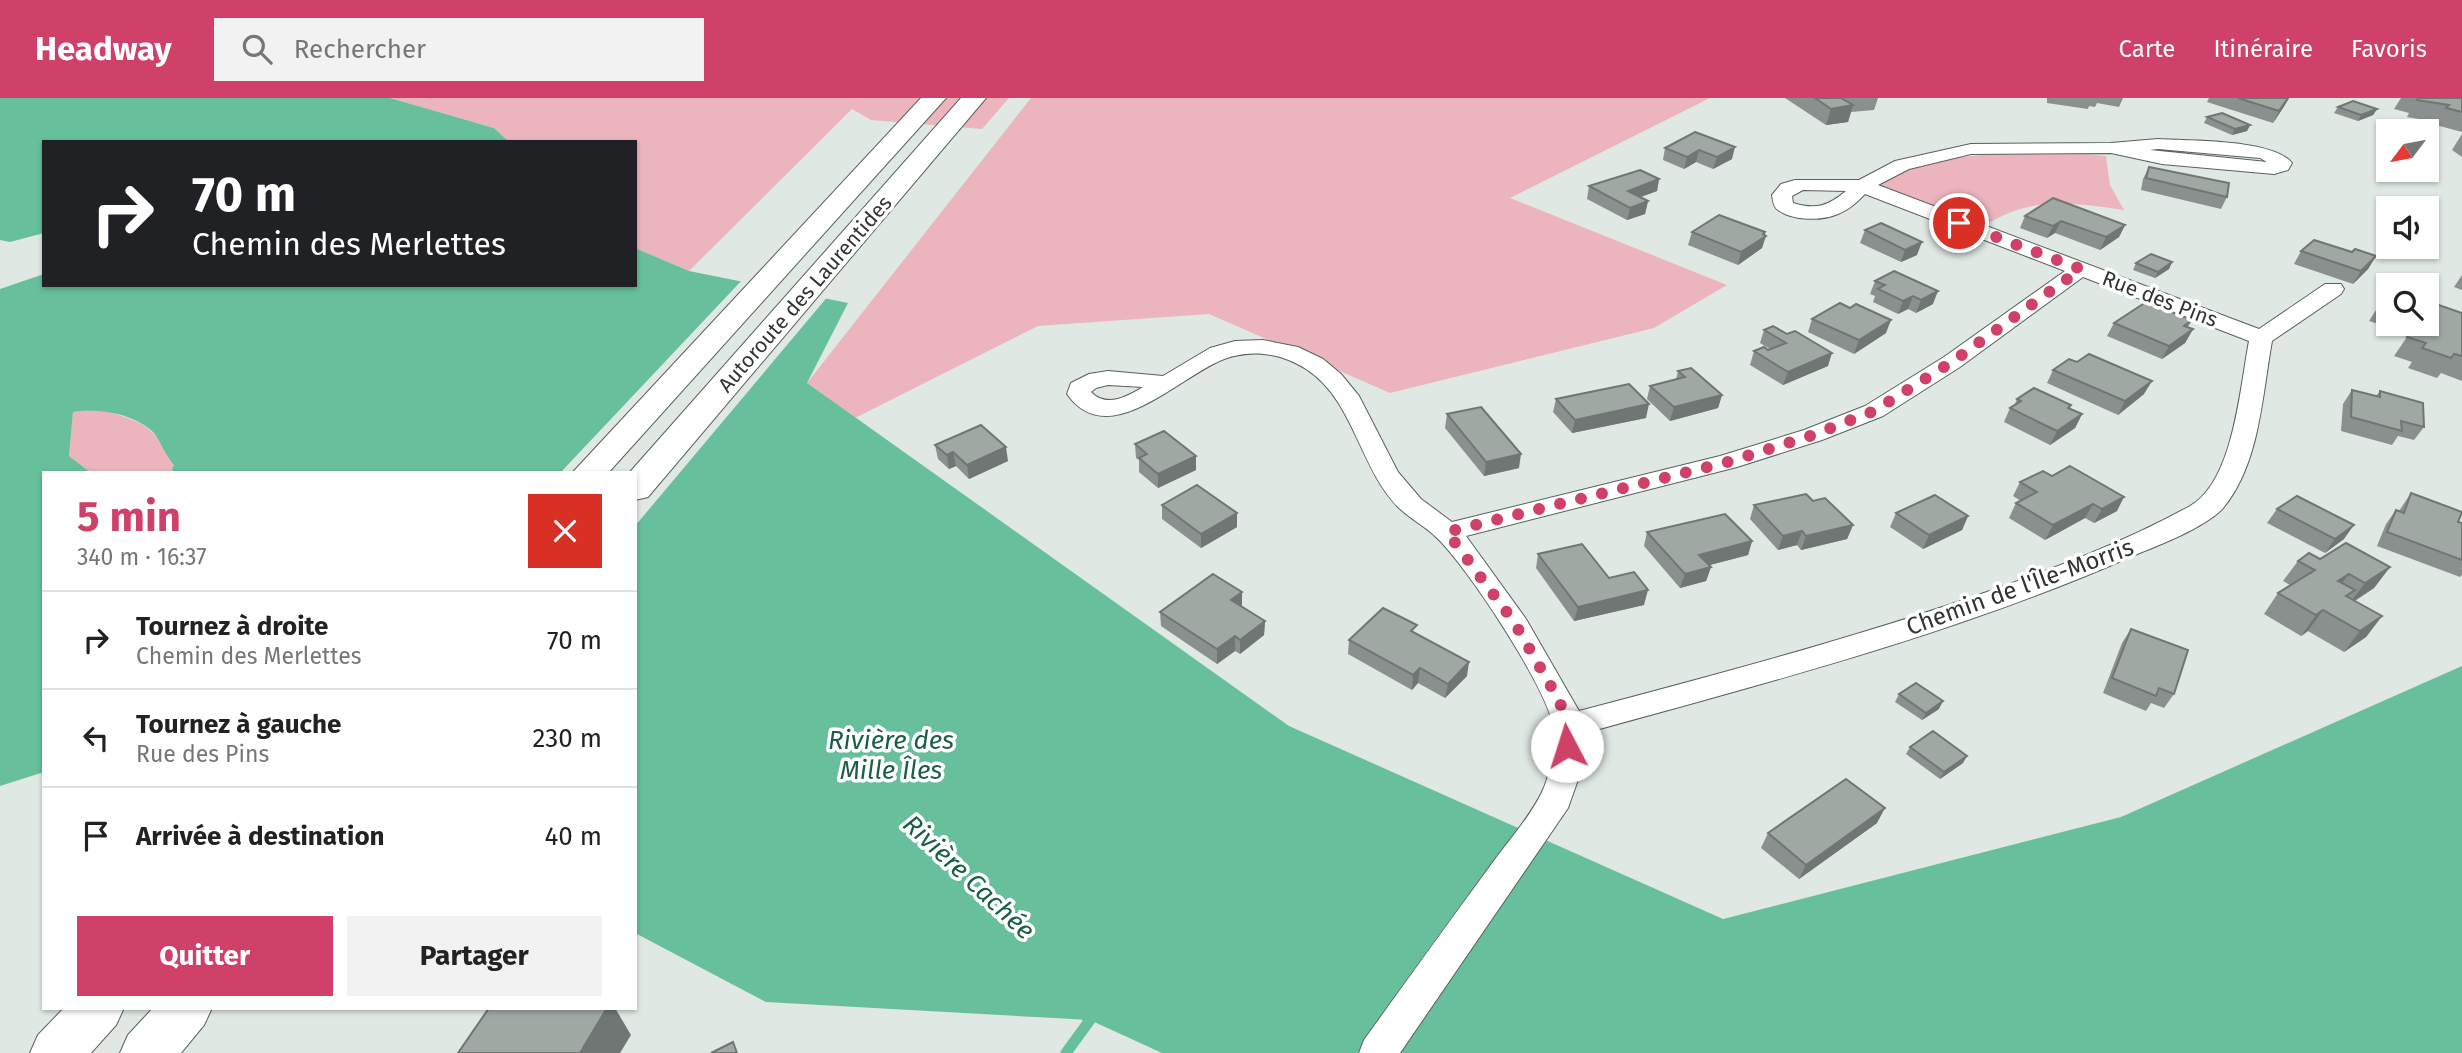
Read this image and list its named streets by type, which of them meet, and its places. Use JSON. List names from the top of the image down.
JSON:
{
  "streets": {
    "highway": ["Autoroute des Laurentides"],
    "street": ["Rue des Pins", "Chemin de l'Île-Morris"]
  },
  "crossings": [
    ["Rue des Pins", "Chemin de l'Île-Morris"]
  ],
  "water": ["Rivière des Mille Îles", "Rivière Cachée"],
  "north": "bottom left",
  "page": {
    "header": "Headway",
    "search": "Rechercher",
    "nav": ["Carte", "Itinéraire", "Favoris"],
    "turn": ["70 m", "Chemin des Merlettes"],
    "heading": ["5 min", "340 m · 16:37"],
    "list": [
      {
        "name": "Tournez à droite",
        "note": "Chemin des Merlettes",
        "value": "70 m"
      },
      {
        "name": "Tournez à gauche",
        "note": "Rue des Pins",
        "value": "230 m"
      },
      {
        "name": "Arrivée à destination",
        "value": "40 m"
      }
    ],
    "buttons": ["Quitter", "Partager"]
  }
}
